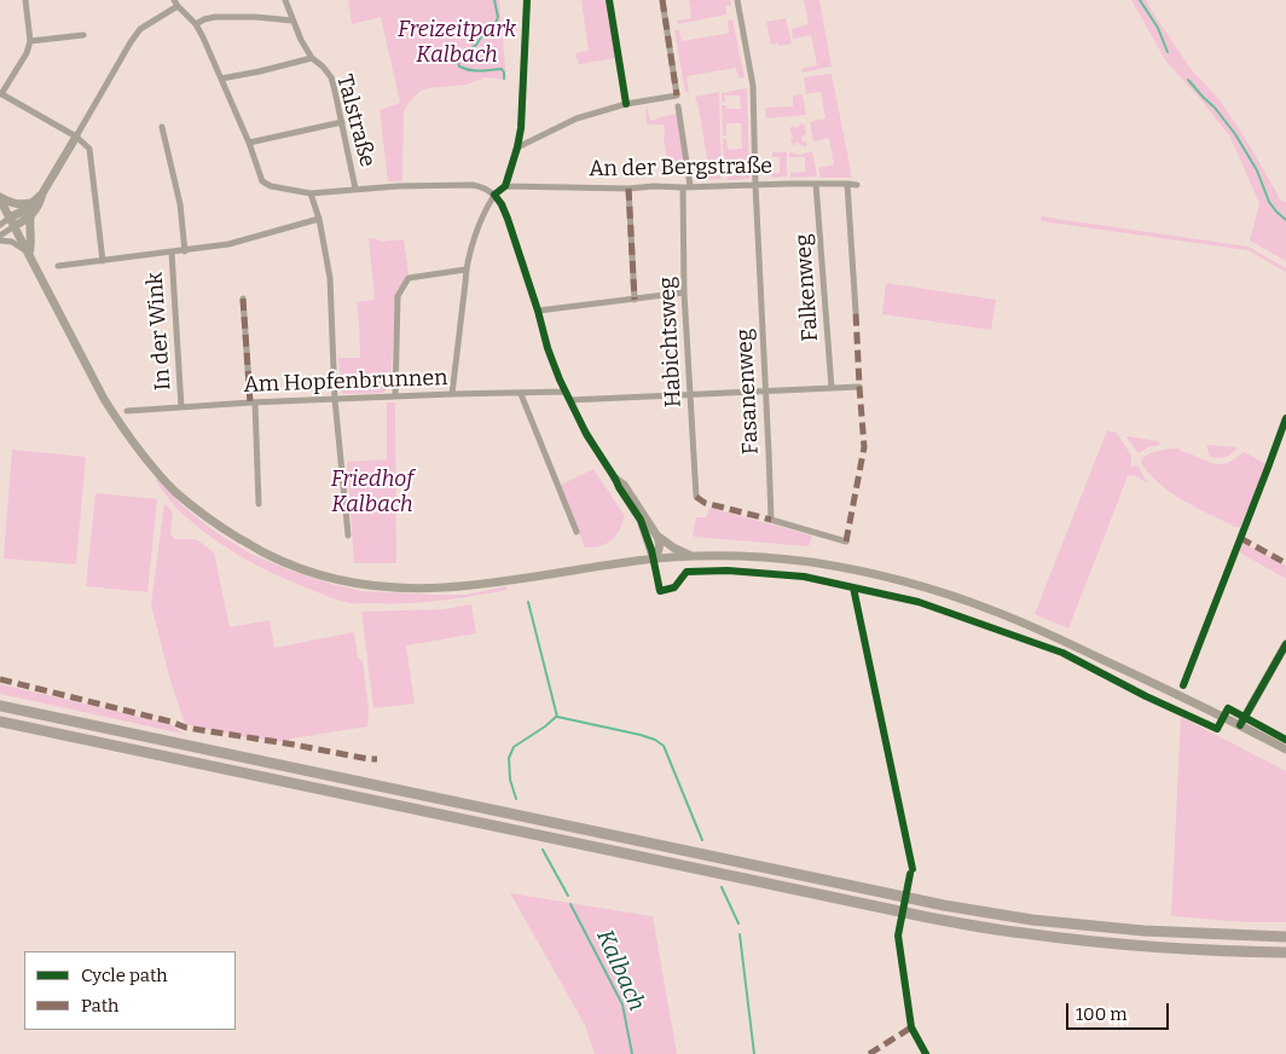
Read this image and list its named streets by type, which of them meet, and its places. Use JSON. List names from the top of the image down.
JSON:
{
  "streets": {
    "street": [
      "Talstraße",
      "An der Bergstraße",
      "Falkenweg",
      "In der Wink",
      "Habichtsweg",
      "Am Hopfenbrunnen",
      "Fasanenweg"
    ]
  },
  "crossings": [
    ["An der Bergstraße", "Falkenweg"],
    ["An der Bergstraße", "Habichtsweg"],
    ["An der Bergstraße", "Fasanenweg"],
    ["In der Wink", "Am Hopfenbrunnen"]
  ],
  "water": ["Kalbach"],
  "parks": ["Freizeitpark Kalbach", "Friedhof Kalbach"],
  "legend": ["Cycle path", "Path"],
  "scale_bar": "100 m"
}
